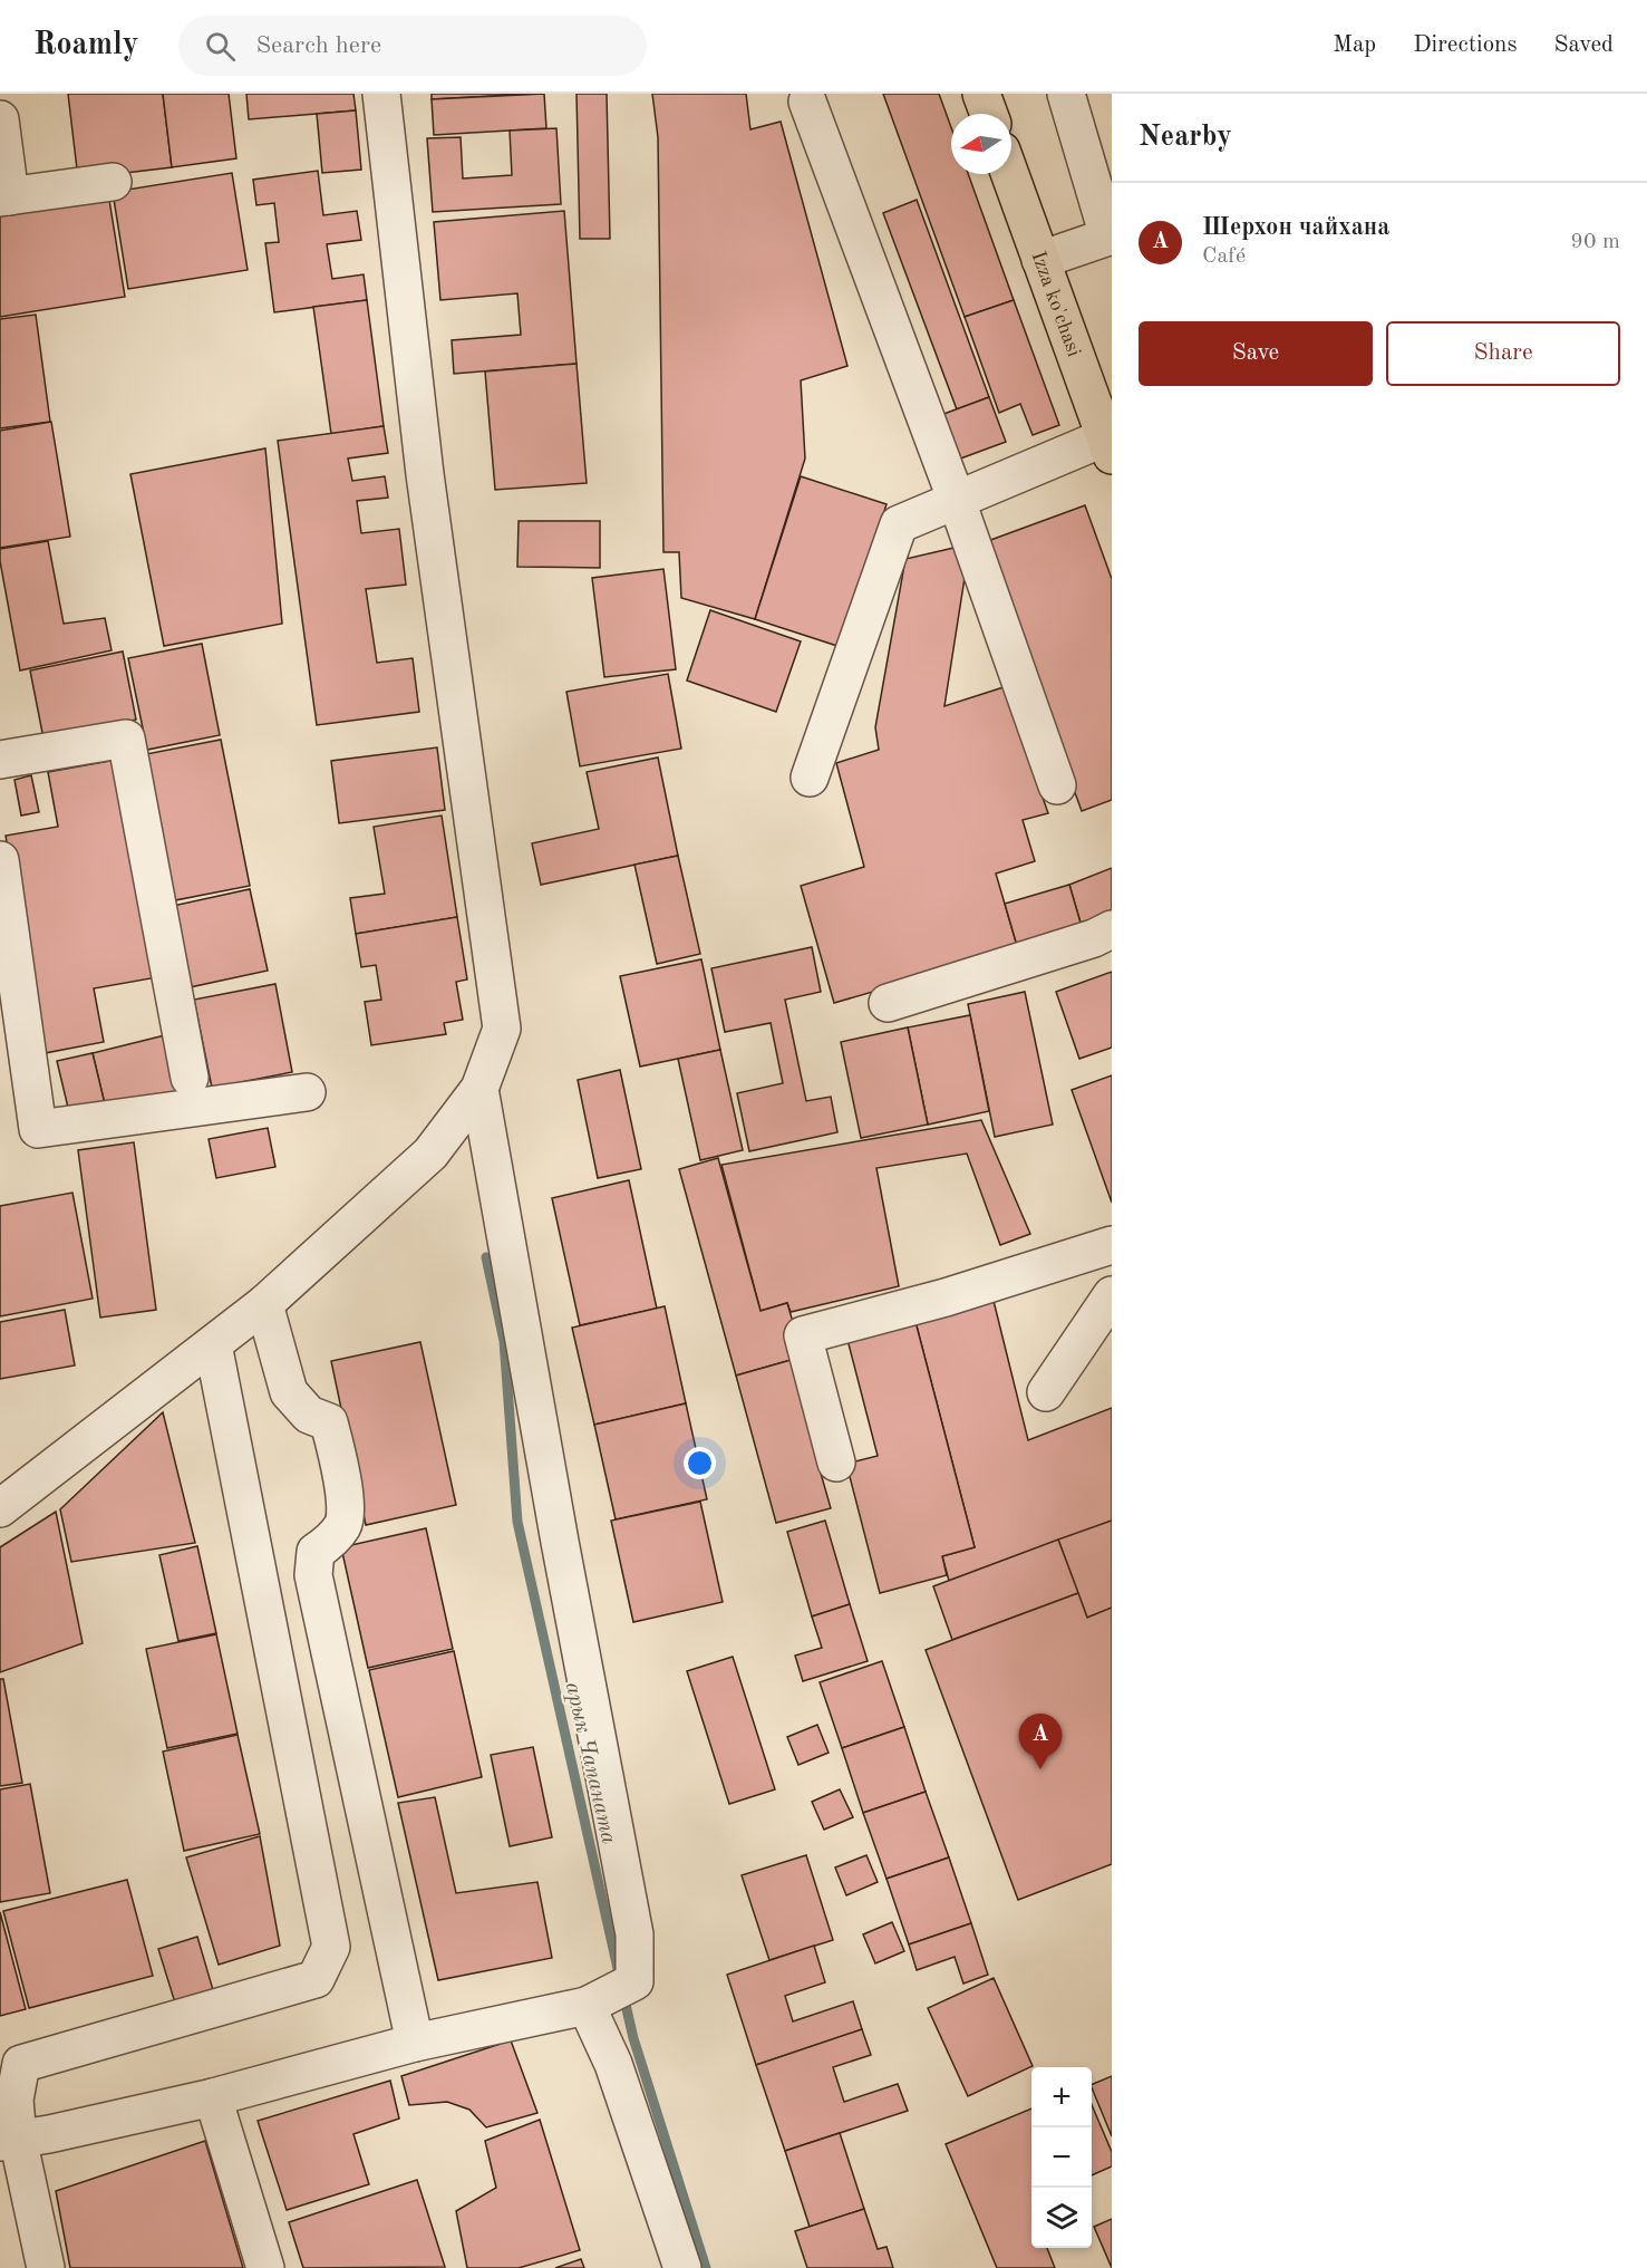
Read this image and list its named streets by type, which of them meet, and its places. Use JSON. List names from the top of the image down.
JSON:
{
  "streets": {
    "main road": ["Izza ko'chasi"]
  },
  "water": ["арык Чапаната"],
  "north": "left",
  "page": {
    "header": "Roamly",
    "search": "Search here",
    "nav": ["Map", "Directions", "Saved"],
    "heading": "Nearby",
    "list": [
      {
        "mark": "A",
        "name": "Шерхон чайхана",
        "note": "Café",
        "value": "90 m"
      }
    ],
    "buttons": ["Save", "Share"],
    "pins": "A",
    "map_buttons": ["+", "−"]
  }
}
